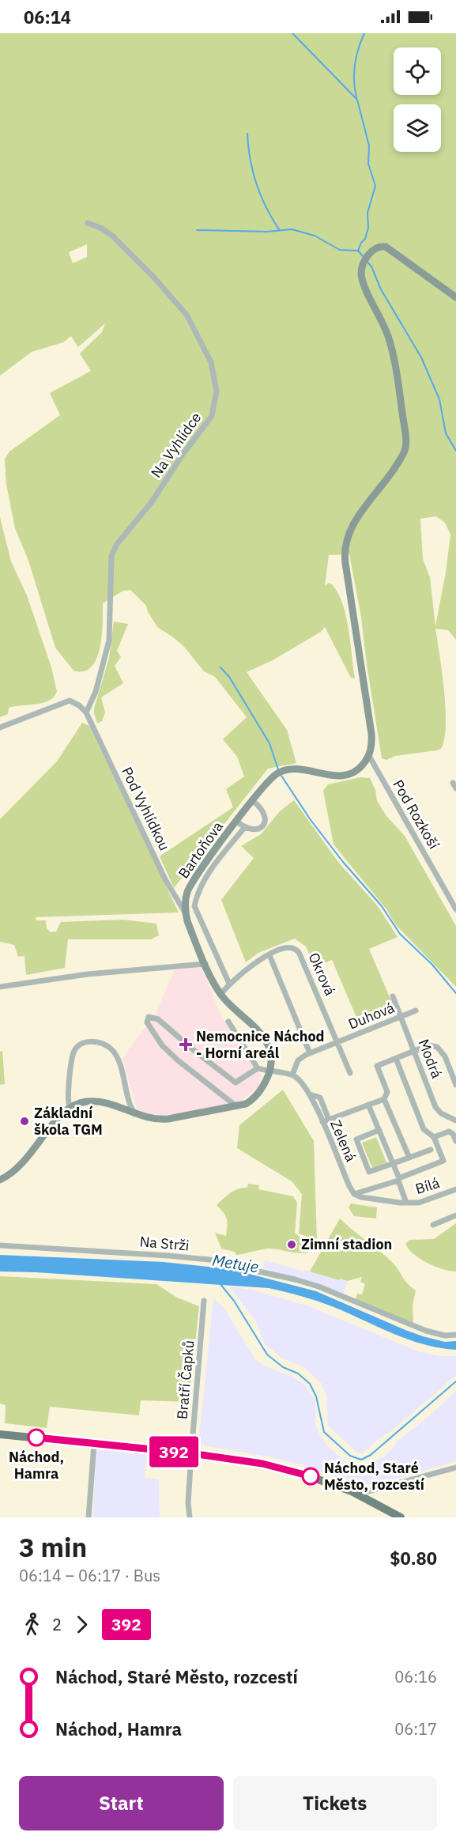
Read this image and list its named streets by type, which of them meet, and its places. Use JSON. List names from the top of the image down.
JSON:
{
  "streets": {
    "street": [
      "Na Vyhlídce",
      "Pod Vyhlídkou",
      "Pod Rozkoší",
      "Bartoňova",
      "Okrová",
      "Duhová",
      "Modrá",
      "Zelená",
      "Bílá",
      "Na Strži",
      "Bratří Čapků"
    ]
  },
  "crossings": [
    ["Na Vyhlídce", "Pod Vyhlídkou"],
    ["Pod Vyhlídkou", "Bartoňova"],
    ["Pod Rozkoší", "Bartoňova"],
    ["Bartoňova", "Okrová"],
    ["Okrová", "Duhová"],
    ["Duhová", "Modrá"],
    ["Duhová", "Zelená"]
  ],
  "water": ["Metuje"],
  "places": {
    "health": ["Nemocnice Náchod - Horní areál"],
    "other": [
      "Základní škola TGM",
      "Zimní stadion",
      "Náchod, Hamra",
      "Náchod, Staré Město, rozcestí"
    ]
  },
  "lines": ["bus line 392"],
  "page": {
    "status": "06:14",
    "on_map": "392",
    "heading": ["3 min", "06:14 – 06:17 · Bus", "$0.80"],
    "legs": ["2", "392"],
    "list": [
      {
        "name": "Náchod, Staré Město, rozcestí",
        "value": "06:16"
      },
      {
        "name": "Náchod, Hamra",
        "value": "06:17"
      }
    ],
    "buttons": ["Start", "Tickets"]
  }
}
